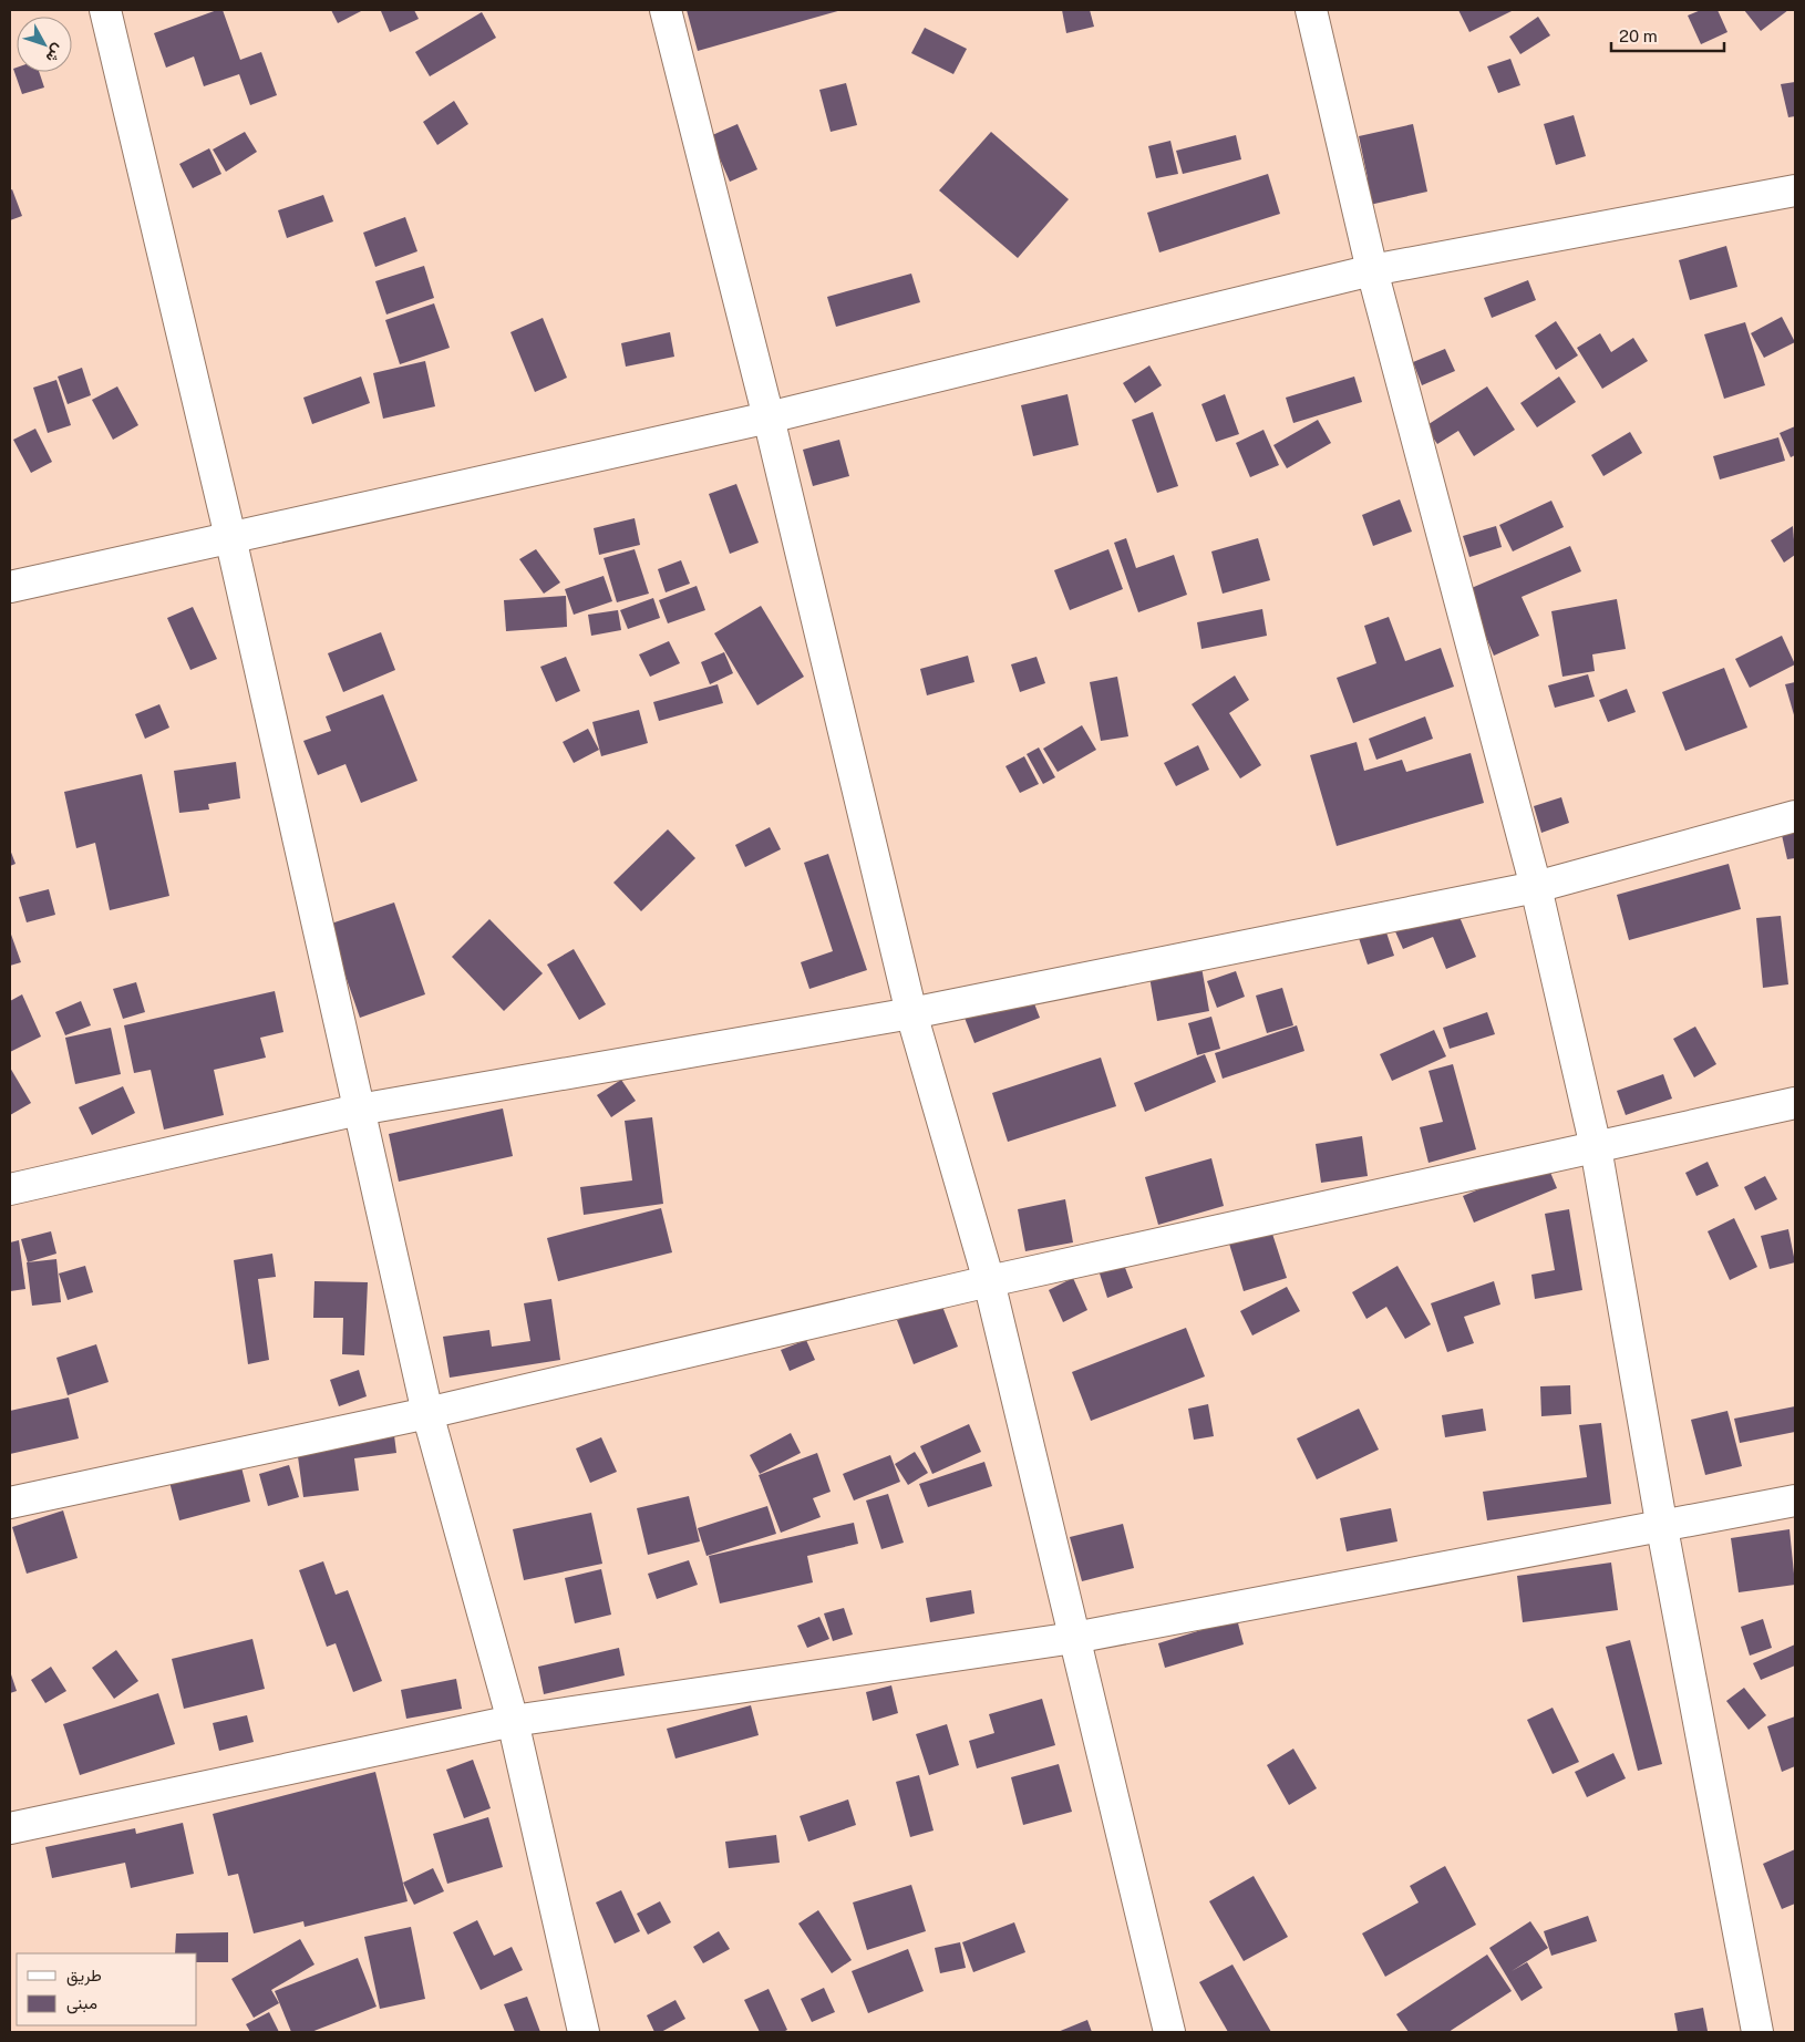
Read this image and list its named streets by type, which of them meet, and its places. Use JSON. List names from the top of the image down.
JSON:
{
  "legend": ["طريق", "مبنى"],
  "scale_bar": "20 m",
  "north": "bottom right"
}
